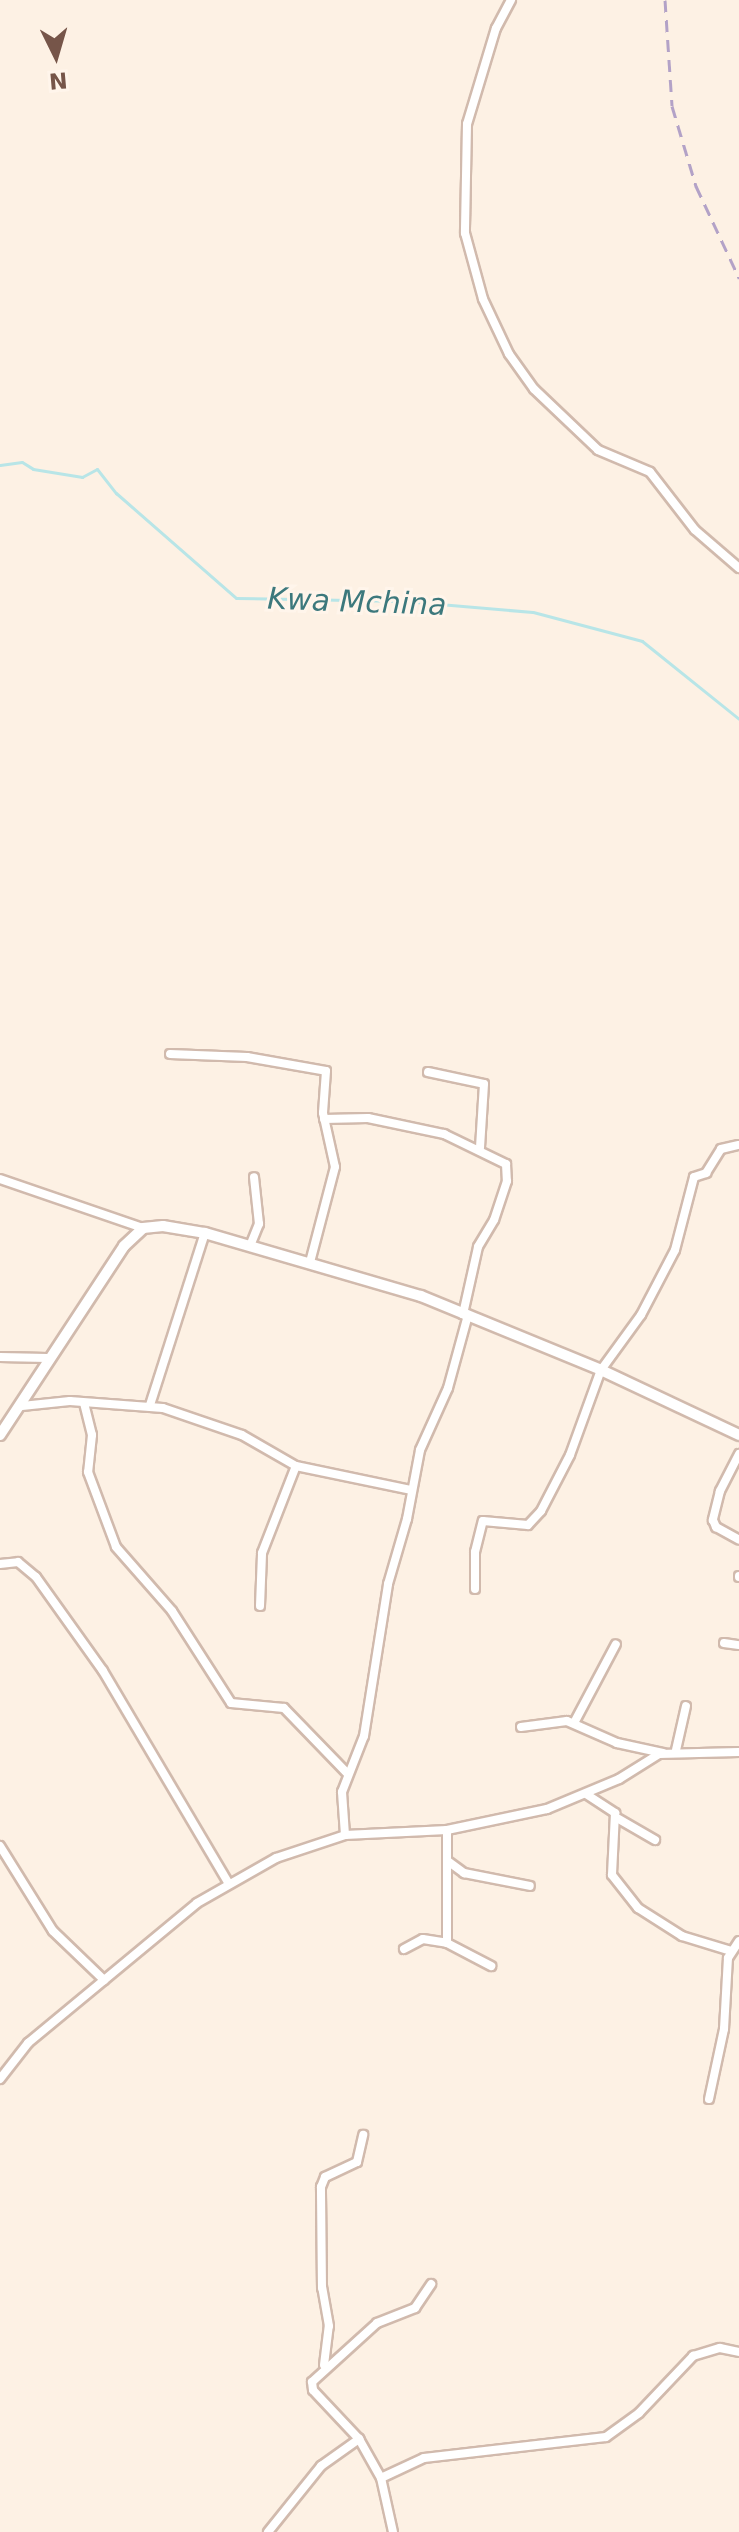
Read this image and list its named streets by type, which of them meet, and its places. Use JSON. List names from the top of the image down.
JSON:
{
  "water": ["Kwa Mchina"],
  "north": "bottom"
}
